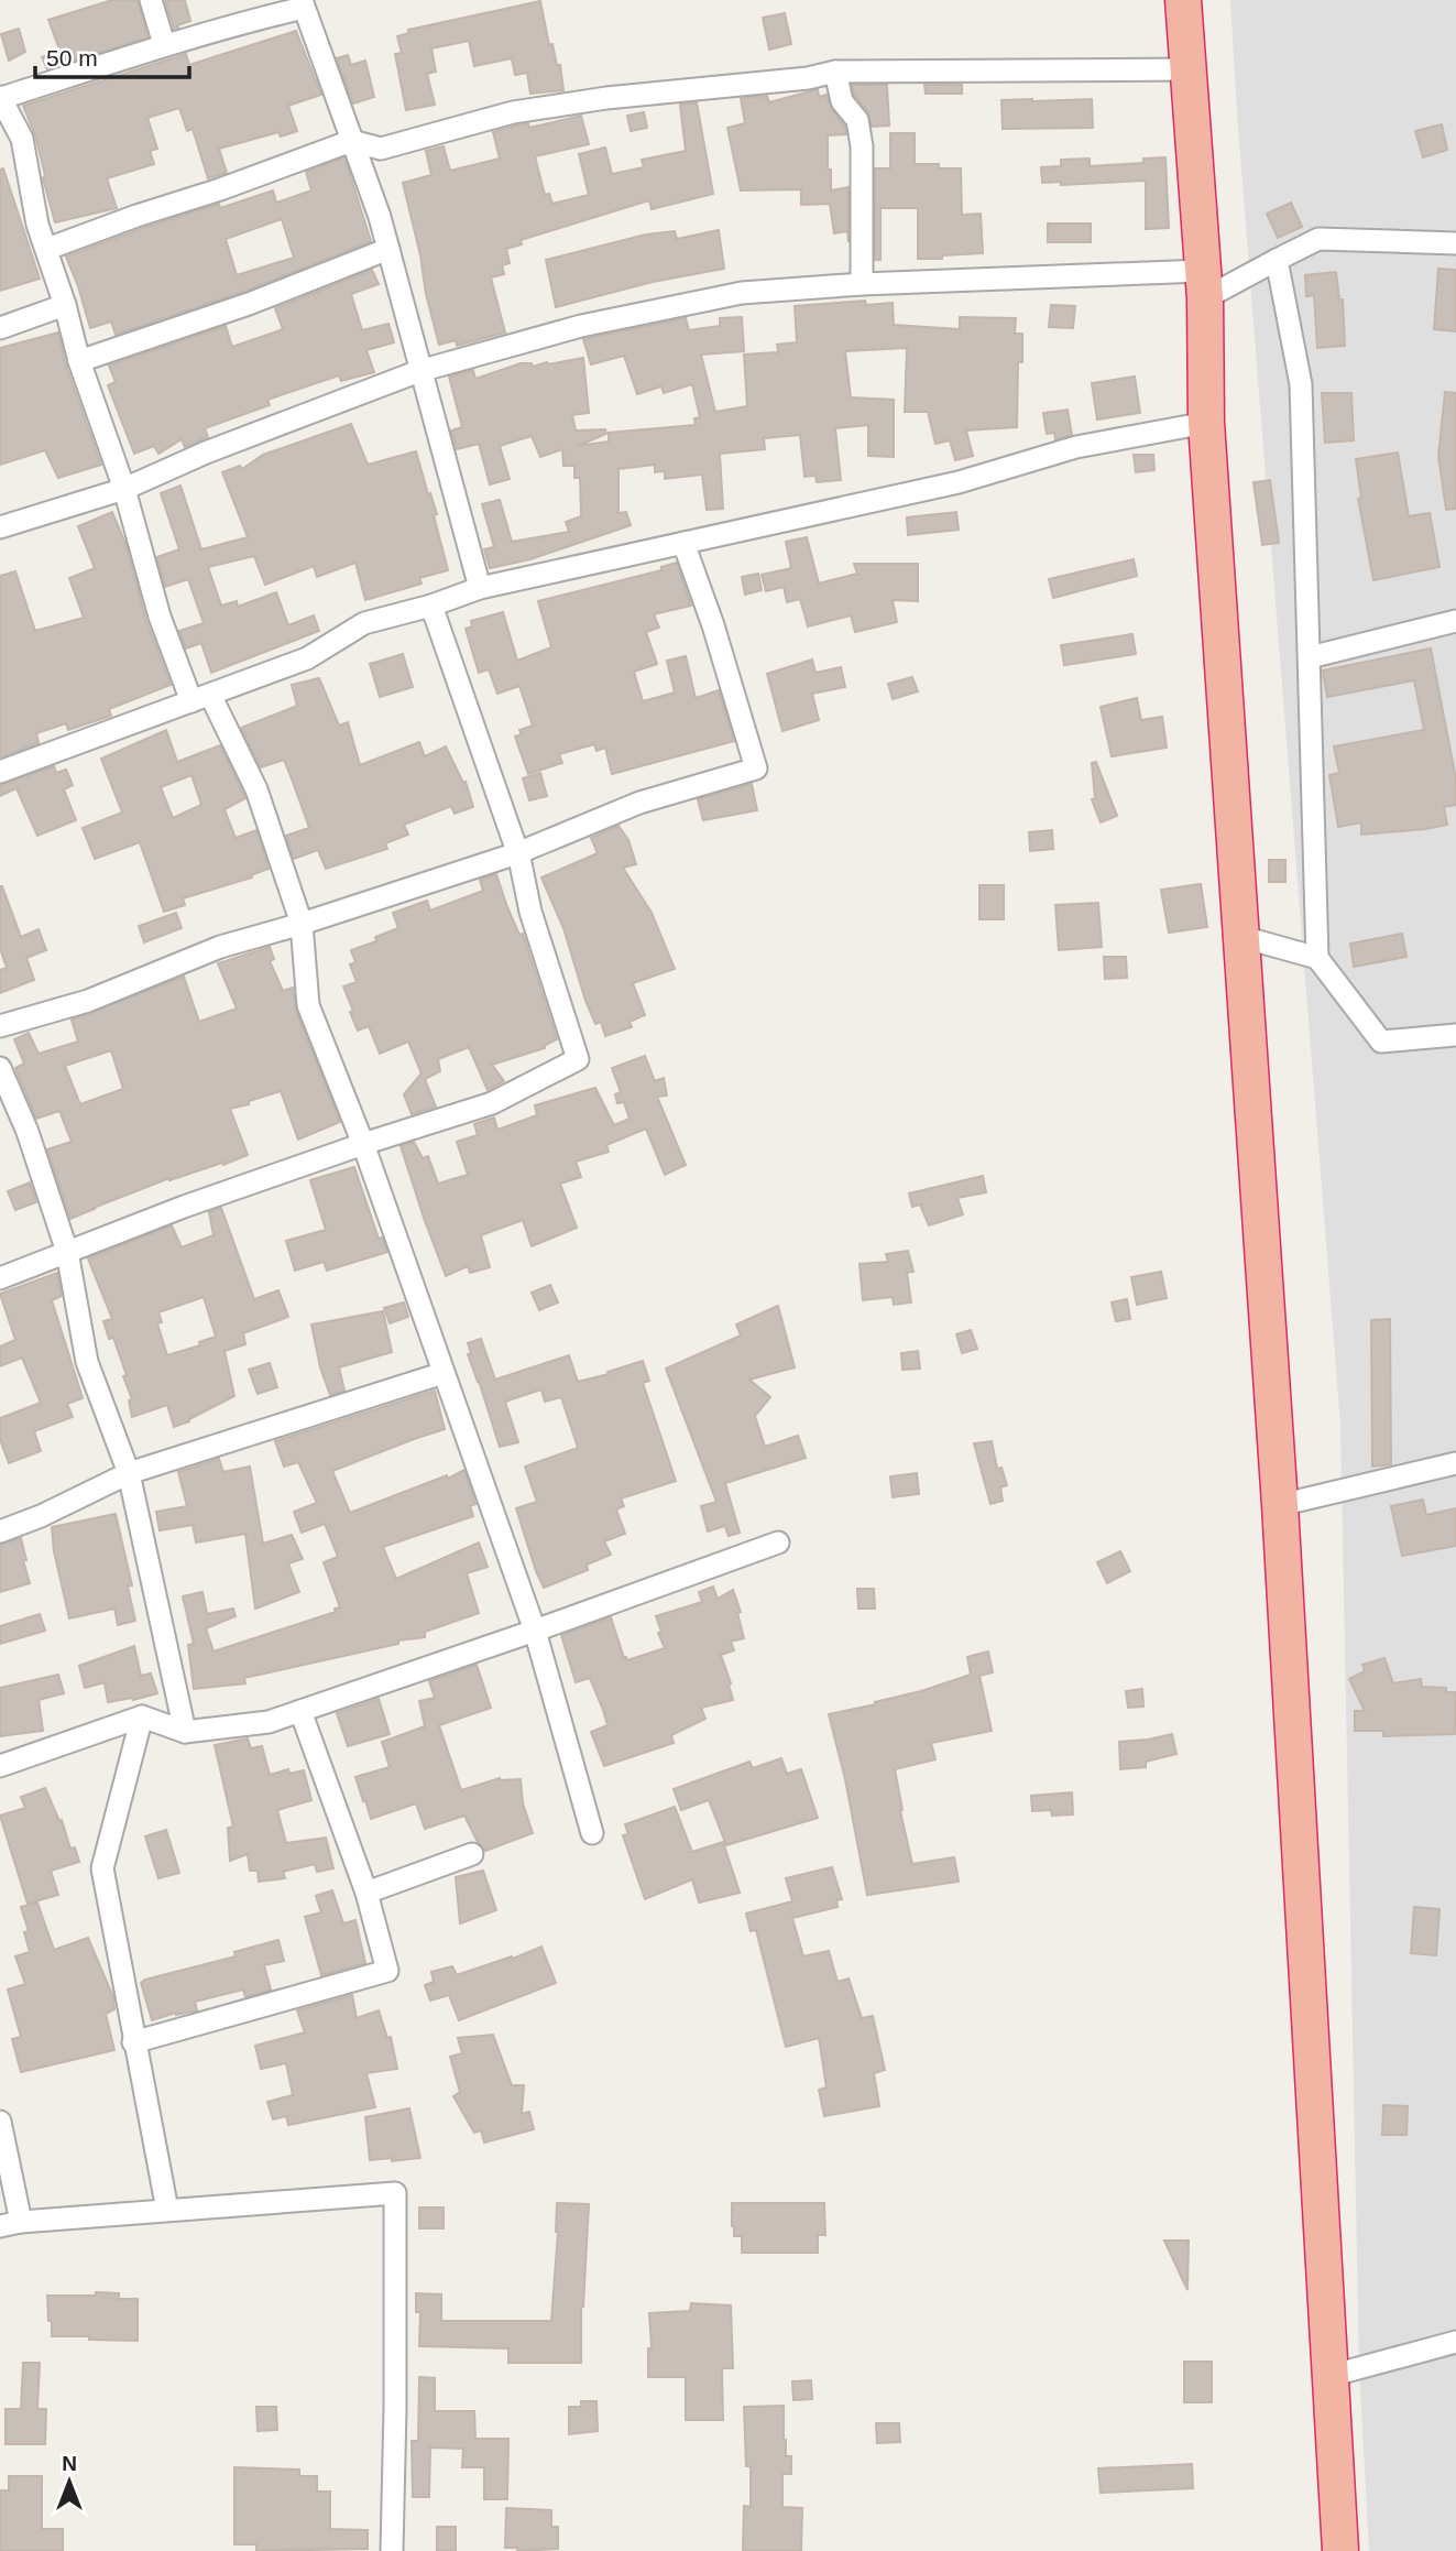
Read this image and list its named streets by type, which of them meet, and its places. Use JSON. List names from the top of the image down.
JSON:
{
  "scale_bar": "50 m",
  "north": "top"
}
